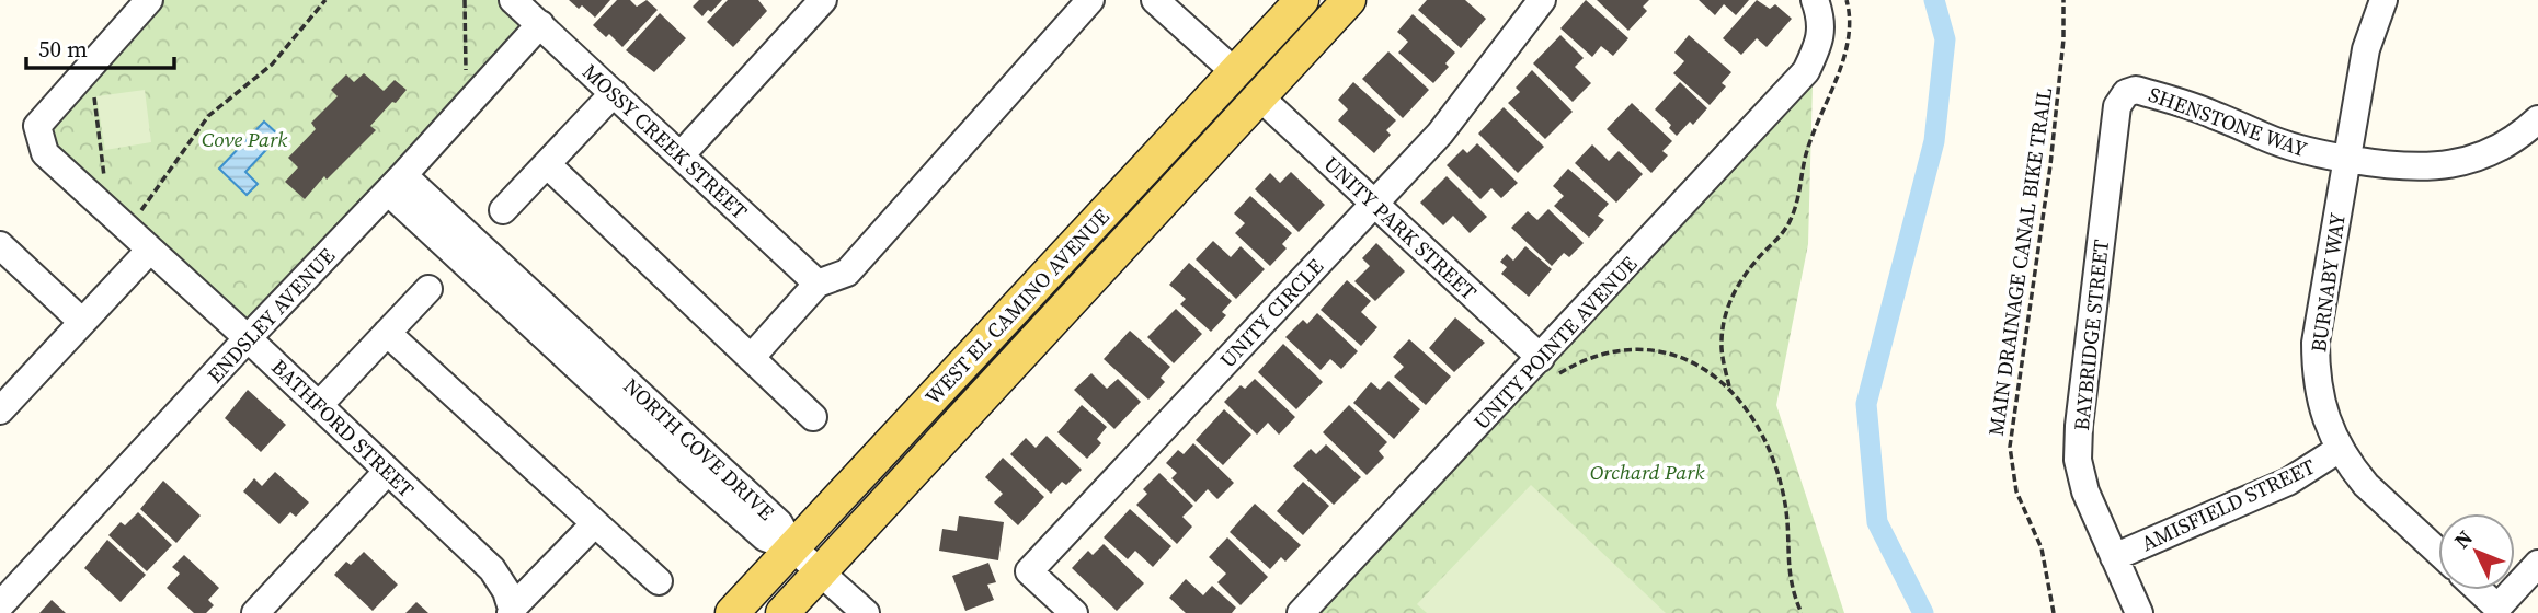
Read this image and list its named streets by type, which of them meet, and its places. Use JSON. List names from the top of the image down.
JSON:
{
  "streets": {
    "main road": ["WEST EL CAMINO AVENUE"],
    "street": [
      "SHENSTONE WAY",
      "MOSSY CREEK STREET",
      "UNITY PARK STREET",
      "BURNABY WAY",
      "UNITY CIRCLE",
      "ENDSLEY AVENUE",
      "BAYBRIDGE STREET",
      "UNITY POINTE AVENUE",
      "BATHFORD STREET",
      "NORTH COVE DRIVE",
      "AMISFIELD STREET"
    ],
    "path": ["MAIN DRAINAGE CANAL BIKE TRAIL"]
  },
  "crossings": [
    ["SHENSTONE WAY", "BURNABY WAY"],
    ["SHENSTONE WAY", "BAYBRIDGE STREET"],
    ["MOSSY CREEK STREET", "ENDSLEY AVENUE"],
    ["UNITY PARK STREET", "WEST EL CAMINO AVENUE"],
    ["UNITY PARK STREET", "UNITY CIRCLE"],
    ["UNITY PARK STREET", "UNITY POINTE AVENUE"],
    ["BURNABY WAY", "AMISFIELD STREET"],
    ["WEST EL CAMINO AVENUE", "NORTH COVE DRIVE"],
    ["ENDSLEY AVENUE", "BATHFORD STREET"],
    ["ENDSLEY AVENUE", "NORTH COVE DRIVE"],
    ["BAYBRIDGE STREET", "AMISFIELD STREET"]
  ],
  "parks": ["Cove Park", "Orchard Park"],
  "scale_bar": "50 m",
  "north": "top left"
}
